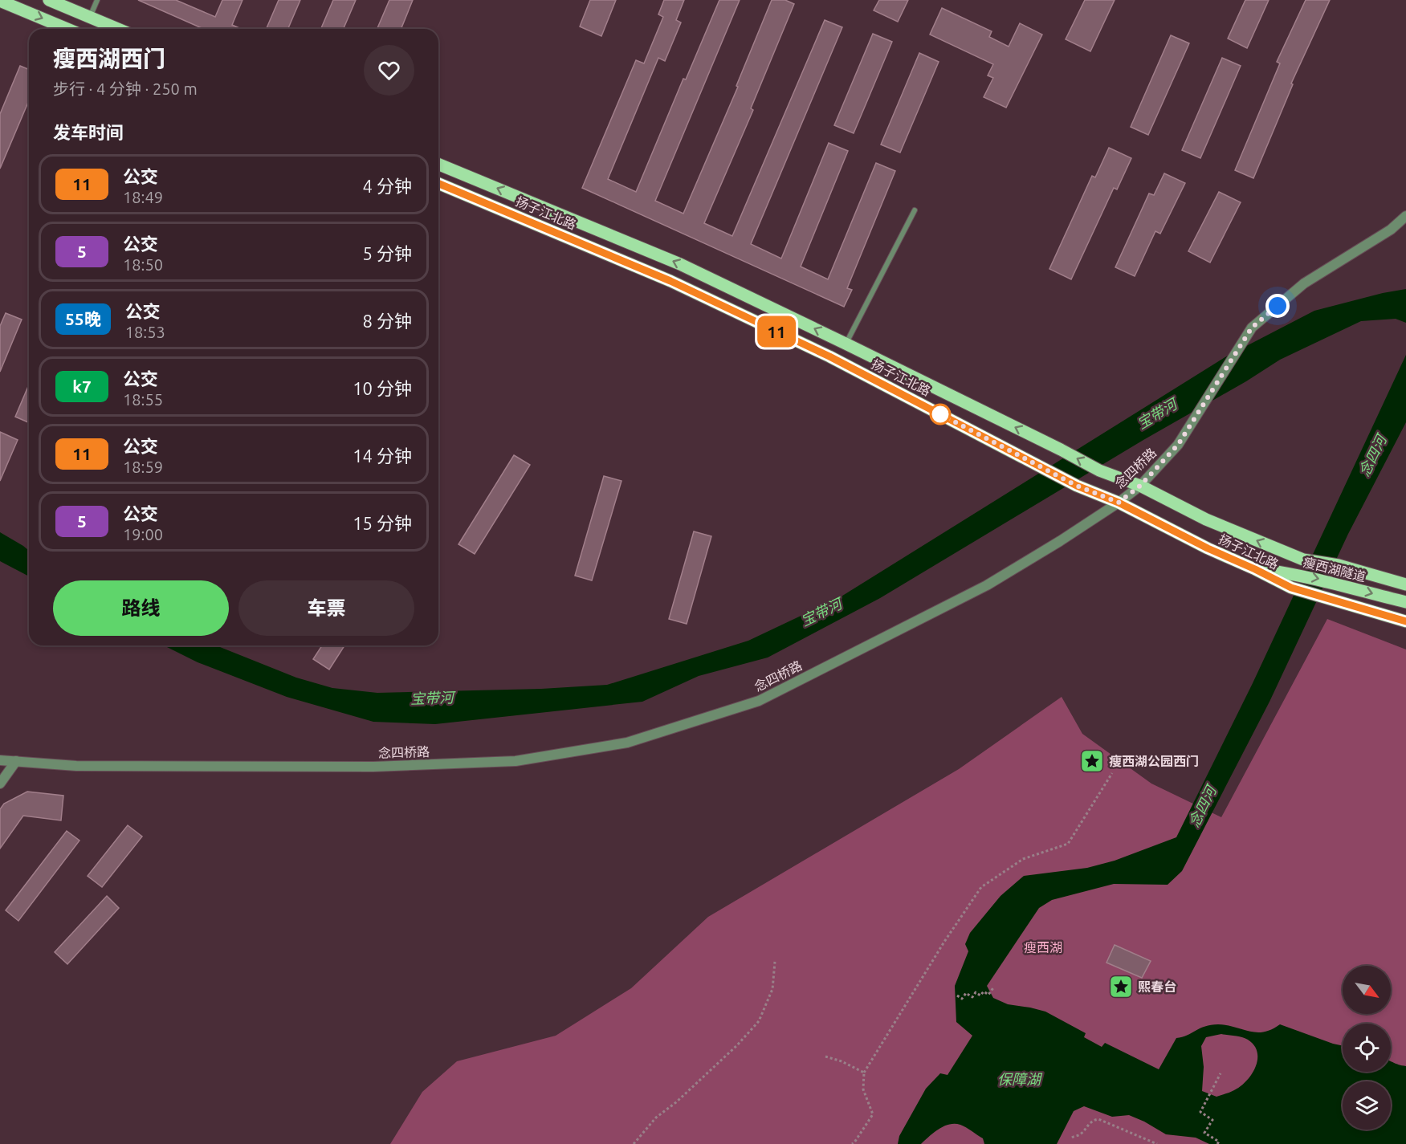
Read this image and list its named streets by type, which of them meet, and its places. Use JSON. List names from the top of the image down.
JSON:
{
  "streets": {
    "main road": ["扬子江北路", "瘦西湖隧道"],
    "street": ["念四桥路"]
  },
  "crossings": [
    ["扬子江北路", "念四桥路"],
    ["扬子江北路", "瘦西湖隧道"]
  ],
  "one_way": ["瘦西湖隧道"],
  "water": ["宝带河", "念四河", "保障湖"],
  "parks": ["瘦西湖"],
  "places": {
    "place": ["瘦西湖公园西门", "熙春台"]
  },
  "lines": ["bus line 11"],
  "north": "bottom right",
  "page": {
    "on_map": "11",
    "heading": [
      ["瘦西湖西门", "步行 · 4 分钟 · 250 m"],
      "发车时间"
    ],
    "list": [
      {
        "mark": "11",
        "name": "公交",
        "note": "18:49",
        "value": "4 分钟"
      },
      {
        "mark": "5",
        "name": "公交",
        "note": "18:50",
        "value": "5 分钟"
      },
      {
        "mark": "55晚",
        "name": "公交",
        "note": "18:53",
        "value": "8 分钟"
      },
      {
        "mark": "k7",
        "name": "公交",
        "note": "18:55",
        "value": "10 分钟"
      },
      {
        "mark": "11",
        "name": "公交",
        "note": "18:59",
        "value": "14 分钟"
      },
      {
        "mark": "5",
        "name": "公交",
        "note": "19:00",
        "value": "15 分钟"
      }
    ],
    "buttons": ["路线", "车票"]
  }
}
